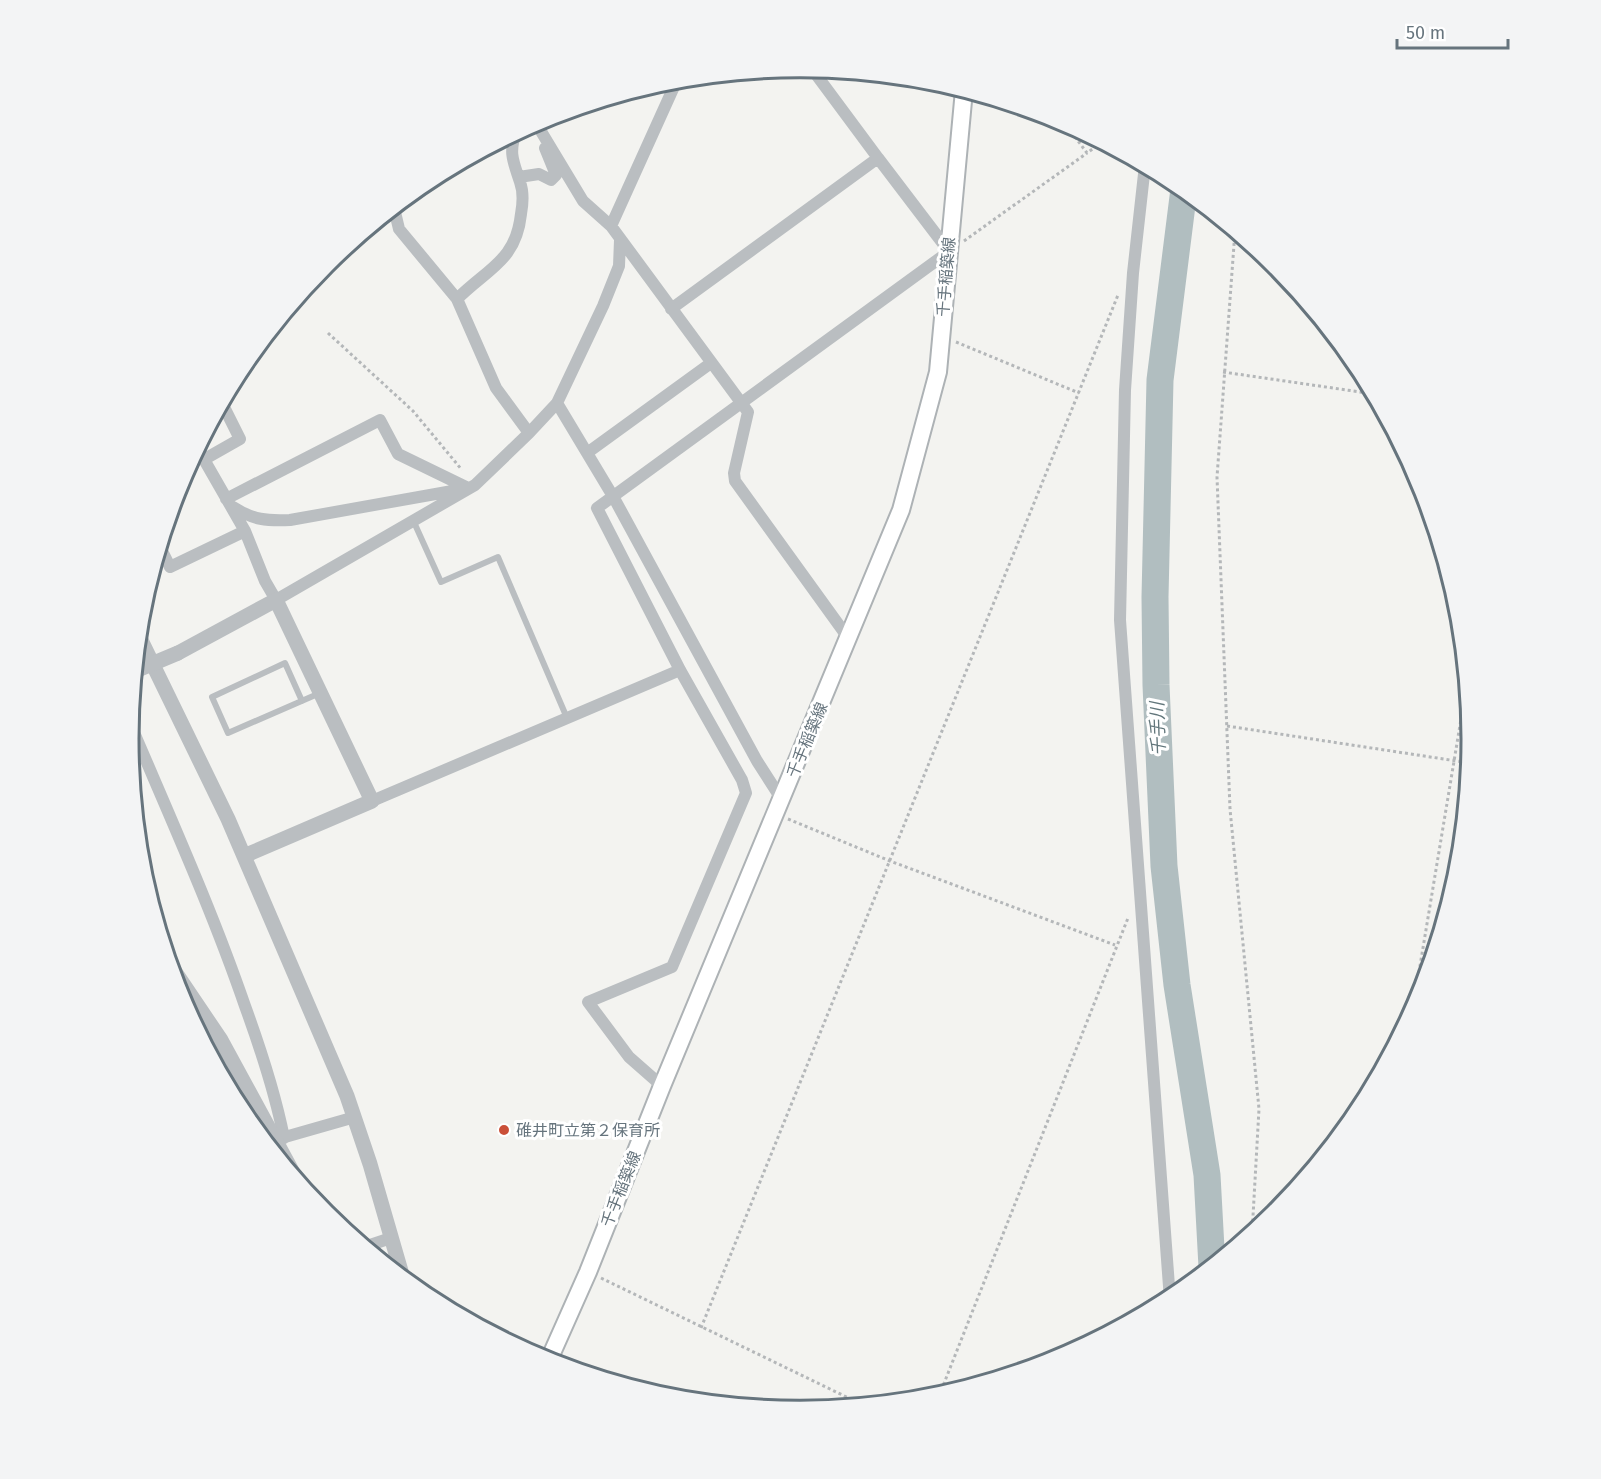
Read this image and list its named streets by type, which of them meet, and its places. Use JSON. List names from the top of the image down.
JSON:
{
  "streets": {
    "main road": ["千手稲築線"]
  },
  "water": ["千手川"],
  "places": ["碓井町立第２保育所"],
  "scale_bar": "50 m"
}
